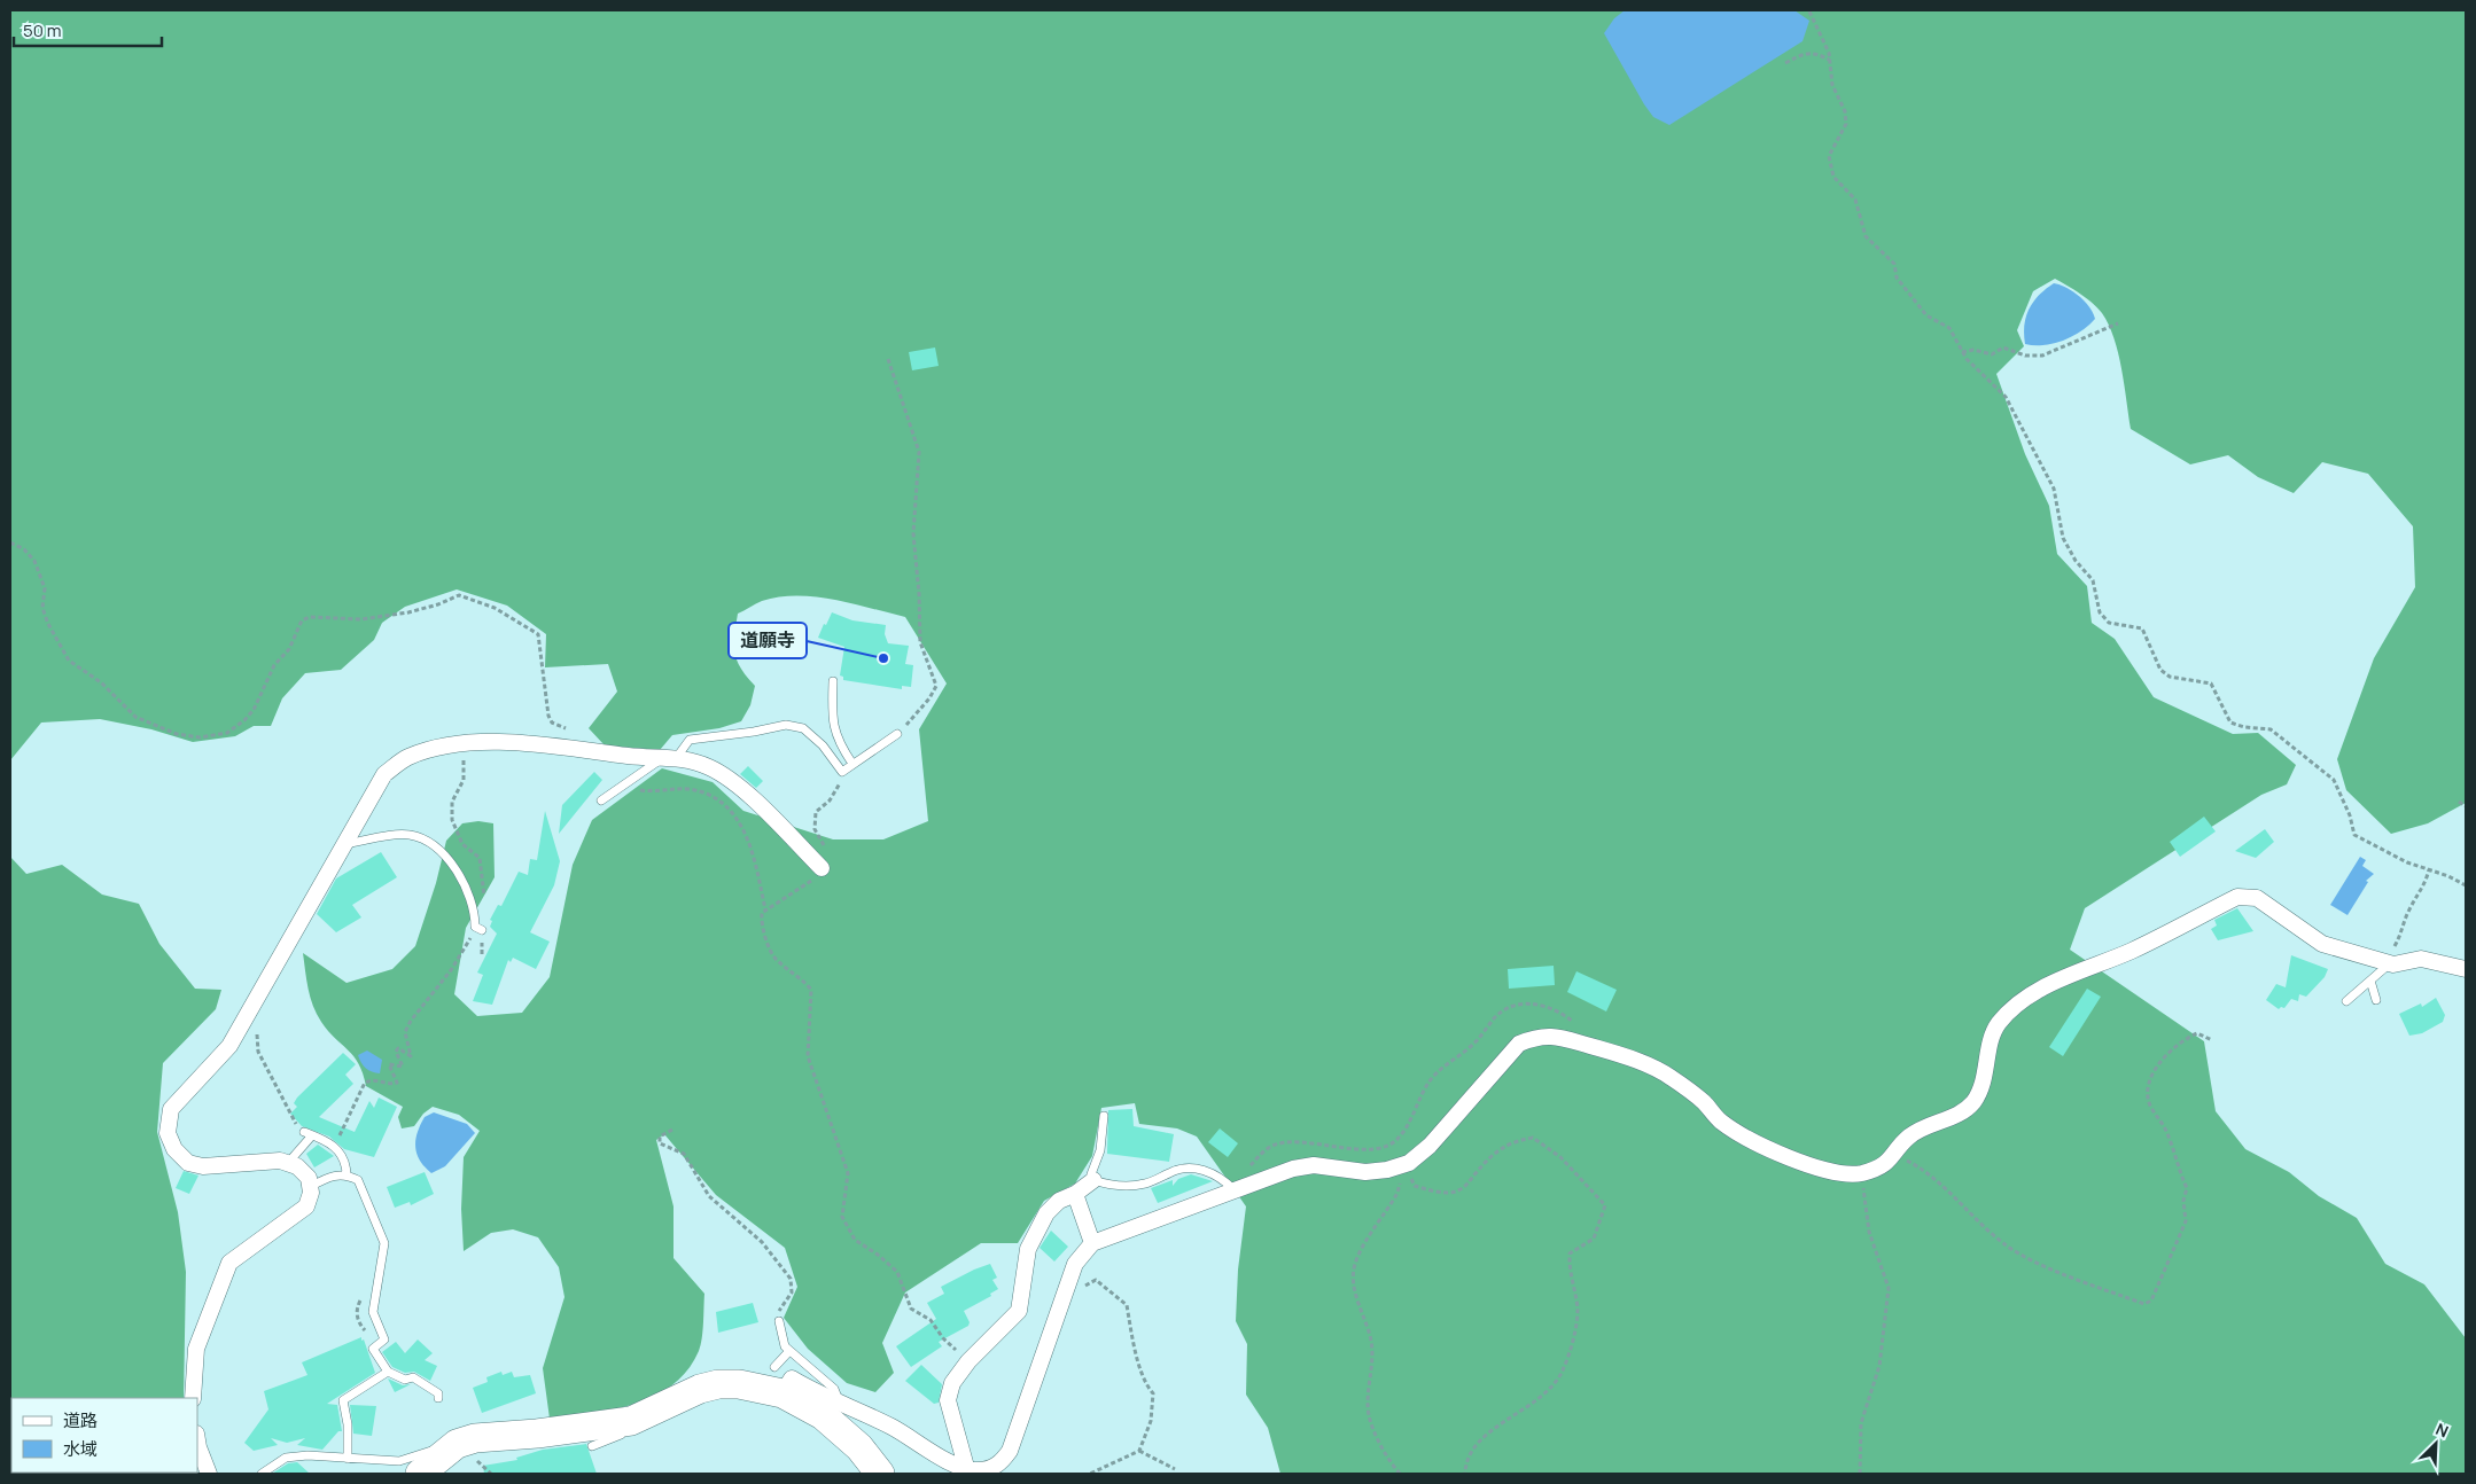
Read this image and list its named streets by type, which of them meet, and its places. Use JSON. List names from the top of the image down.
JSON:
{
  "places": ["道願寺"],
  "legend": ["道路", "水域"],
  "scale_bar": "50 m",
  "north": "top right"
}
